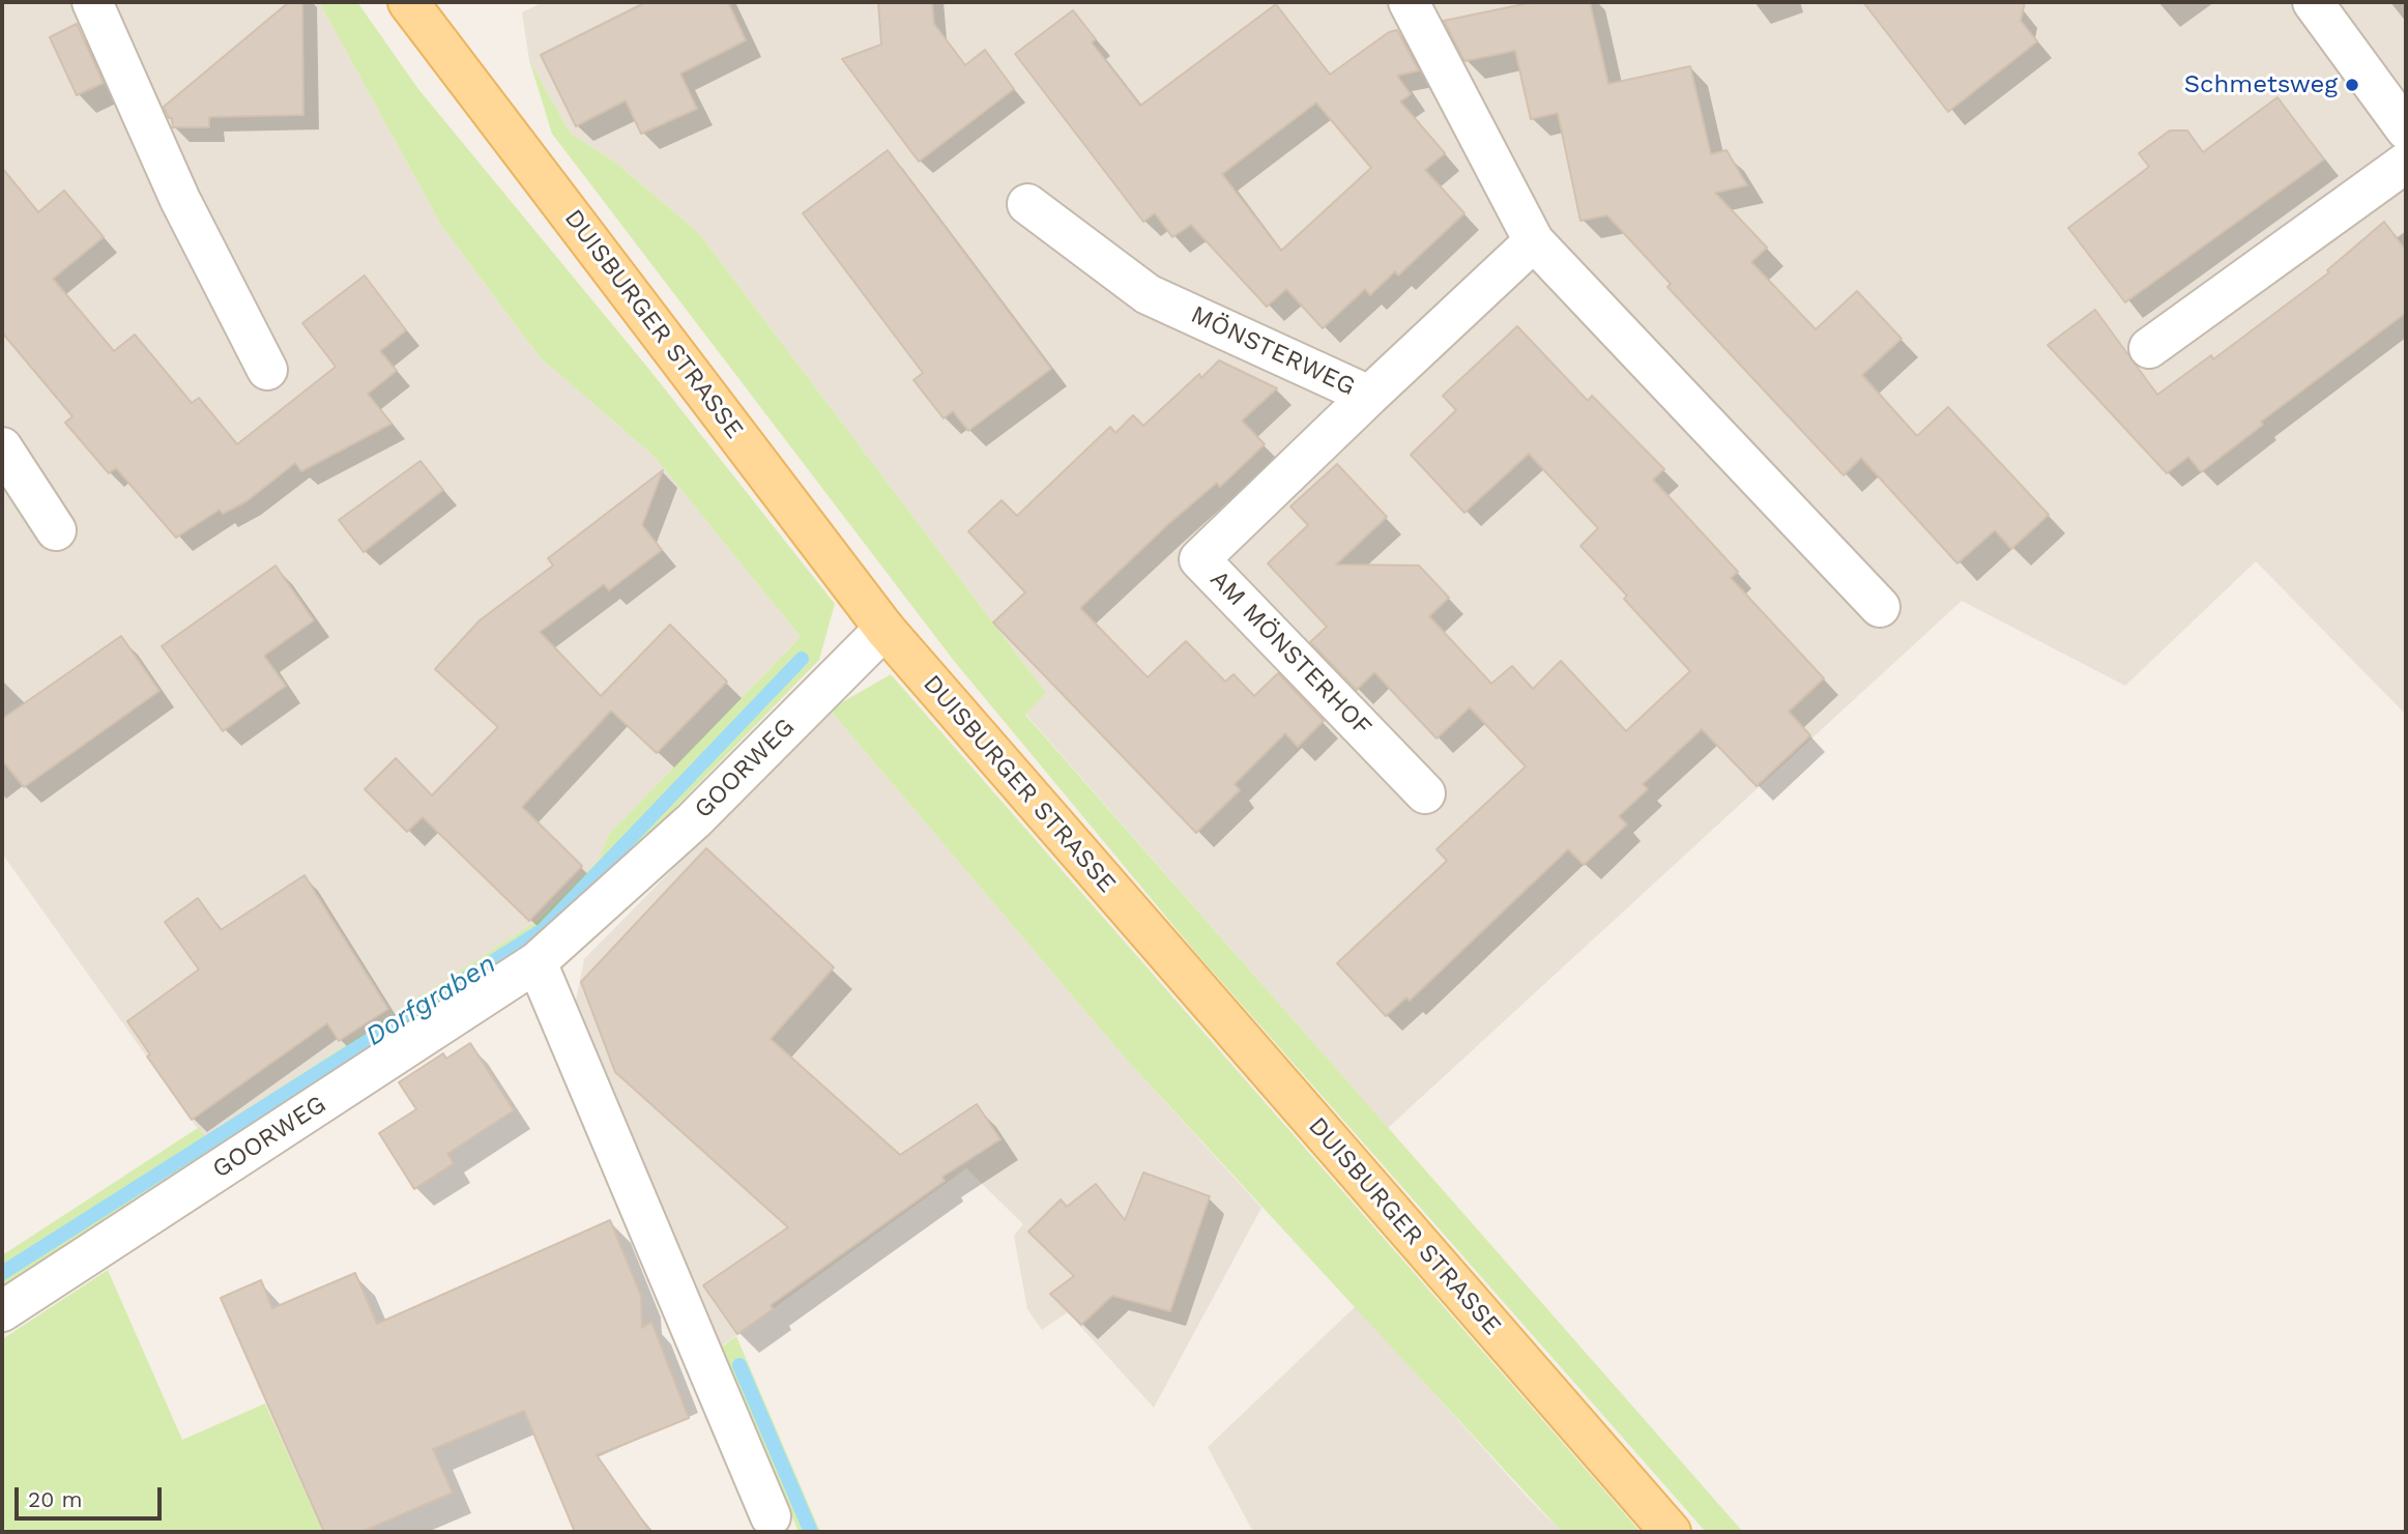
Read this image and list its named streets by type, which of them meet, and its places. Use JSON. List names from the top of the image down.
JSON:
{
  "streets": {
    "main road": ["DUISBURGER STRASSE"],
    "street": ["MÖNSTERWEG", "AM MÖNSTERHOF", "GOORWEG"]
  },
  "crossings": [
    ["DUISBURGER STRASSE", "GOORWEG"],
    ["MÖNSTERWEG", "AM MÖNSTERHOF"]
  ],
  "water": ["Dorfgraben"],
  "places": ["Schmetsweg"],
  "scale_bar": "20 m"
}
